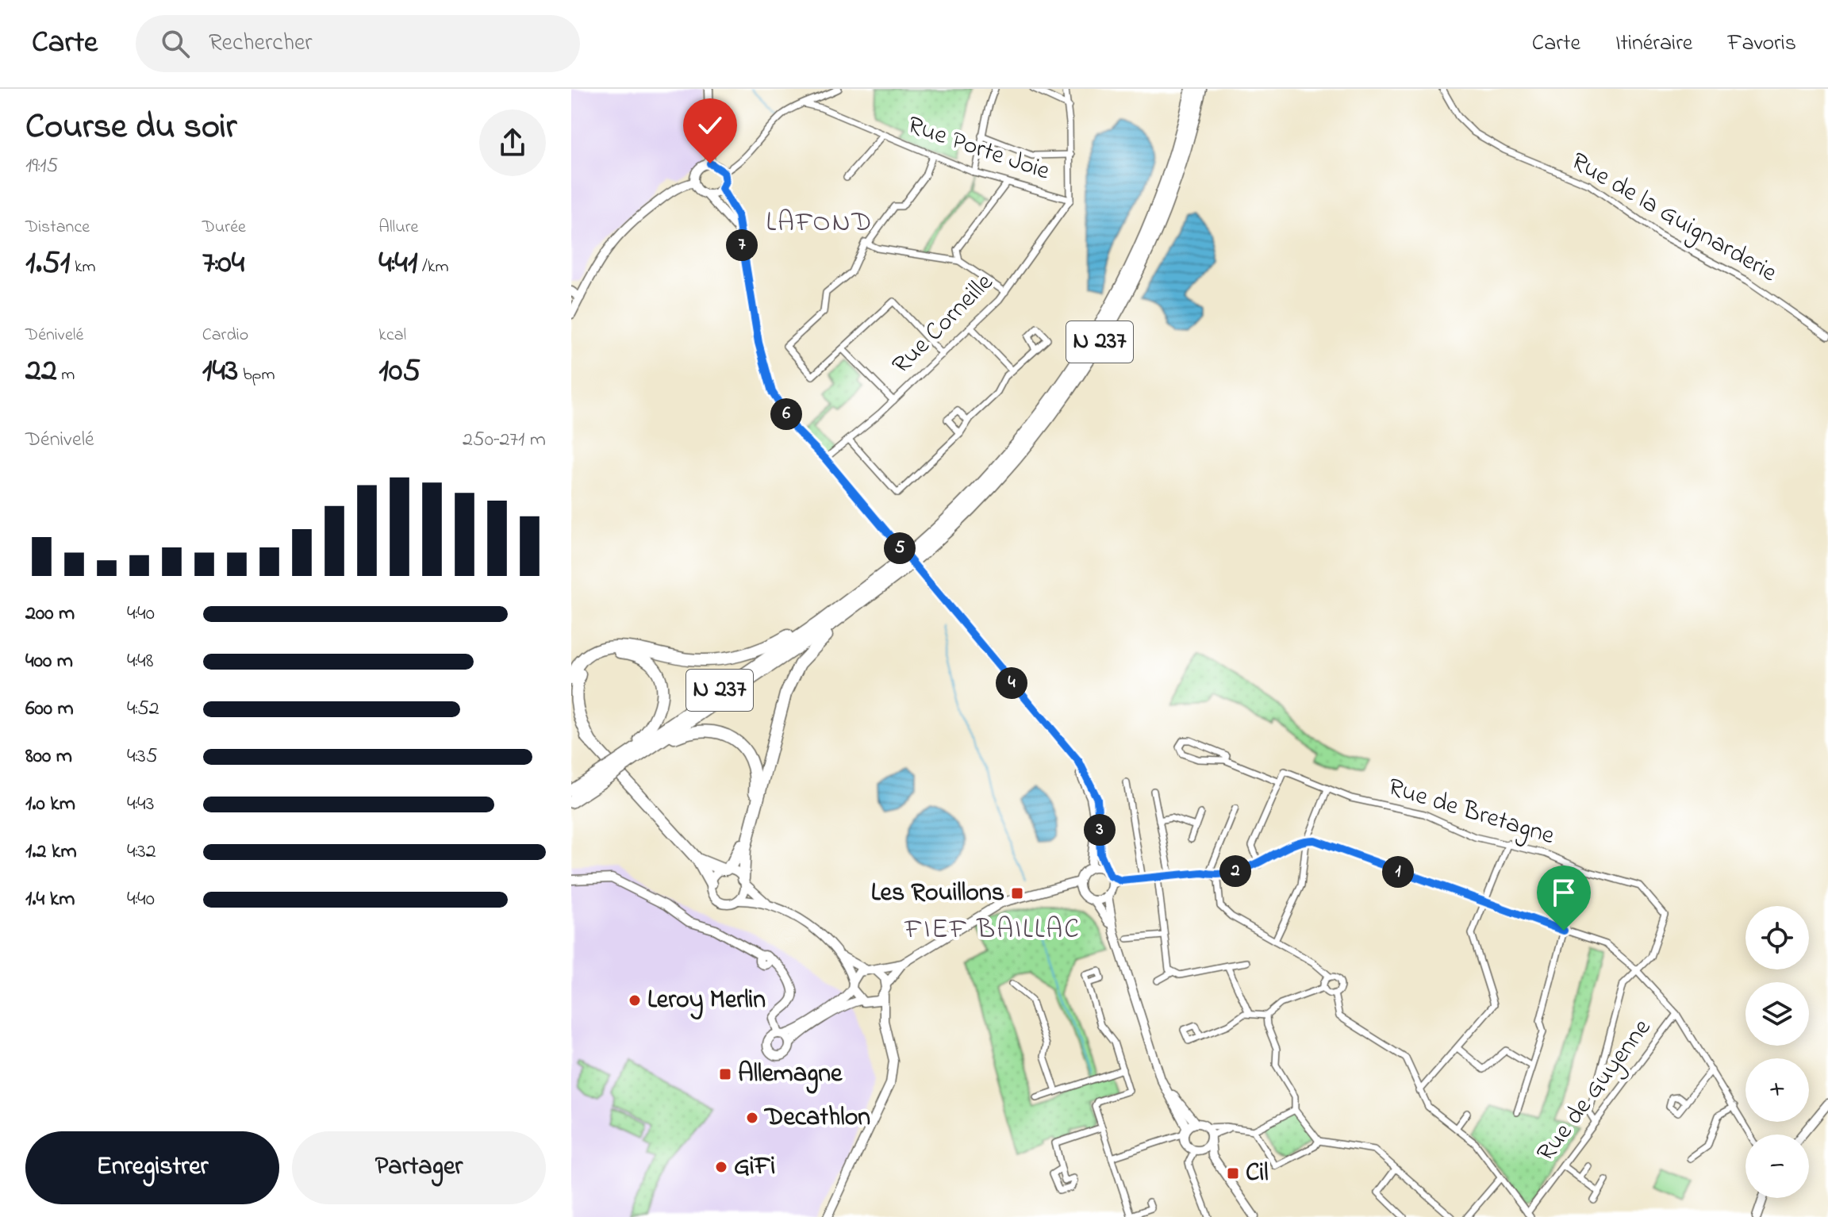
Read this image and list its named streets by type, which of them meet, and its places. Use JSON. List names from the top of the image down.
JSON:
{
  "streets": {
    "highway": ["N 237"],
    "street": [
      "Rue Porte Joie",
      "Rue de la Guignarderie",
      "Rue Corneille",
      "Rue de Bretagne",
      "Rue de Guyenne"
    ]
  },
  "crossings": [
    ["Rue Porte Joie", "Rue Corneille"],
    ["Rue de Bretagne", "Rue de Guyenne"]
  ],
  "districts": ["LAFOND", "FIEF BAILLAC"],
  "places": {
    "transit": ["Les Rouillons", "Allemagne", "Cil"],
    "other": ["Leroy Merlin", "Decathlon", "GiFi"]
  },
  "page": {
    "header": "Carte",
    "search": "Rechercher",
    "nav": ["Carte", "Itinéraire", "Favoris"],
    "heading": ["Course du soir", "19:15"],
    "stats": [
      ["Distance", "1.51 km"],
      ["Durée", "7:04"],
      ["Allure", "4:41 /km"],
      ["Dénivelé", "22 m"],
      ["Cardio", "143 bpm"],
      ["kcal", "105"]
    ],
    "pins": [
      "7",
      "6",
      "5",
      "4",
      "3",
      "2",
      "1"
    ],
    "chart": ["Dénivelé", "250–271 m"],
    "list": [
      {
        "name": "200 m",
        "note": "4:40"
      },
      {
        "name": "400 m",
        "note": "4:48"
      },
      {
        "name": "600 m",
        "note": "4:52"
      },
      {
        "name": "800 m",
        "note": "4:35"
      },
      {
        "name": "1.0 km",
        "note": "4:43"
      },
      {
        "name": "1.2 km",
        "note": "4:32"
      },
      {
        "name": "1.4 km",
        "note": "4:40"
      }
    ],
    "map_buttons": ["+", "−"],
    "buttons": ["Enregistrer", "Partager"]
  }
}
